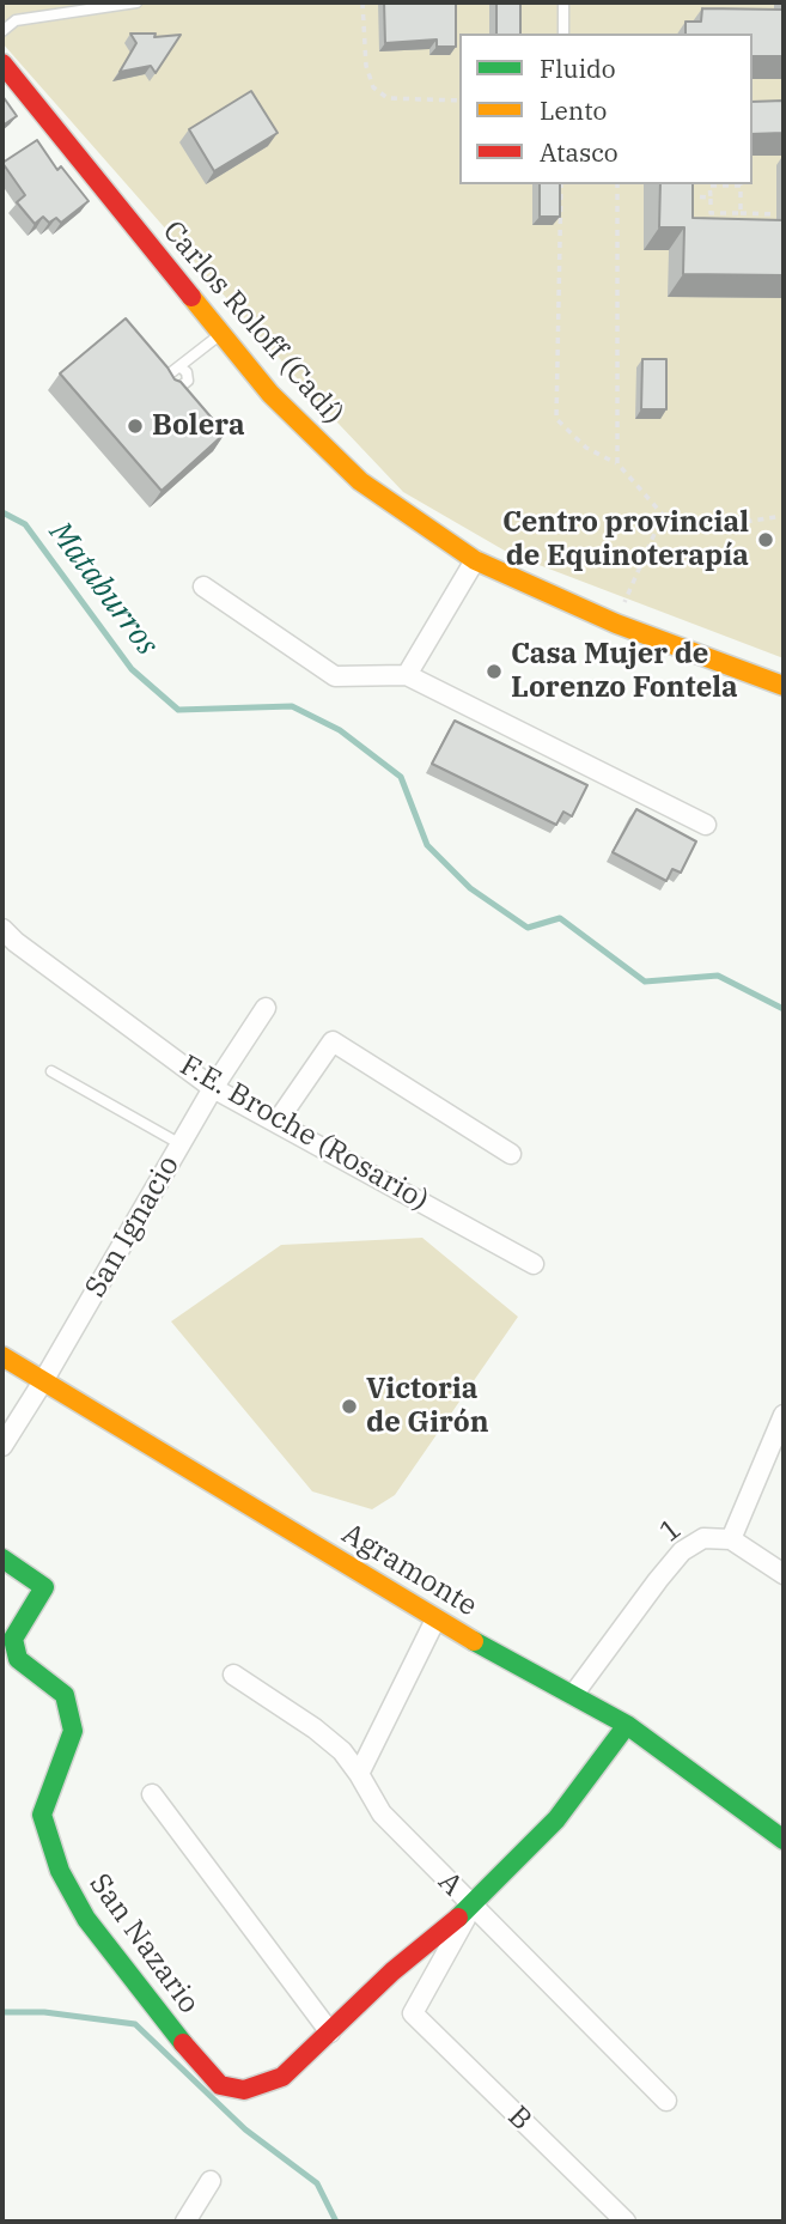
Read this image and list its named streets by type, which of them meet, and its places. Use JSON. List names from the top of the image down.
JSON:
{
  "streets": {
    "street": [
      "Carlos Roloff (Cadí)",
      "F.E. Broche (Rosario)",
      "San Ignacio",
      "1",
      "Agramonte",
      "A",
      "San Nazario",
      "B"
    ]
  },
  "crossings": [
    ["F.E. Broche (Rosario)", "San Ignacio"],
    ["San Ignacio", "Agramonte"],
    ["1", "Agramonte"],
    ["A", "B"]
  ],
  "water": ["Mataburros"],
  "places": [
    "Bolera",
    "Centro provincial de Equinoterapía",
    "Casa Mujer de Lorenzo Fontela",
    "Victoria de Girón"
  ],
  "legend": ["Fluido", "Lento", "Atasco"]
}
